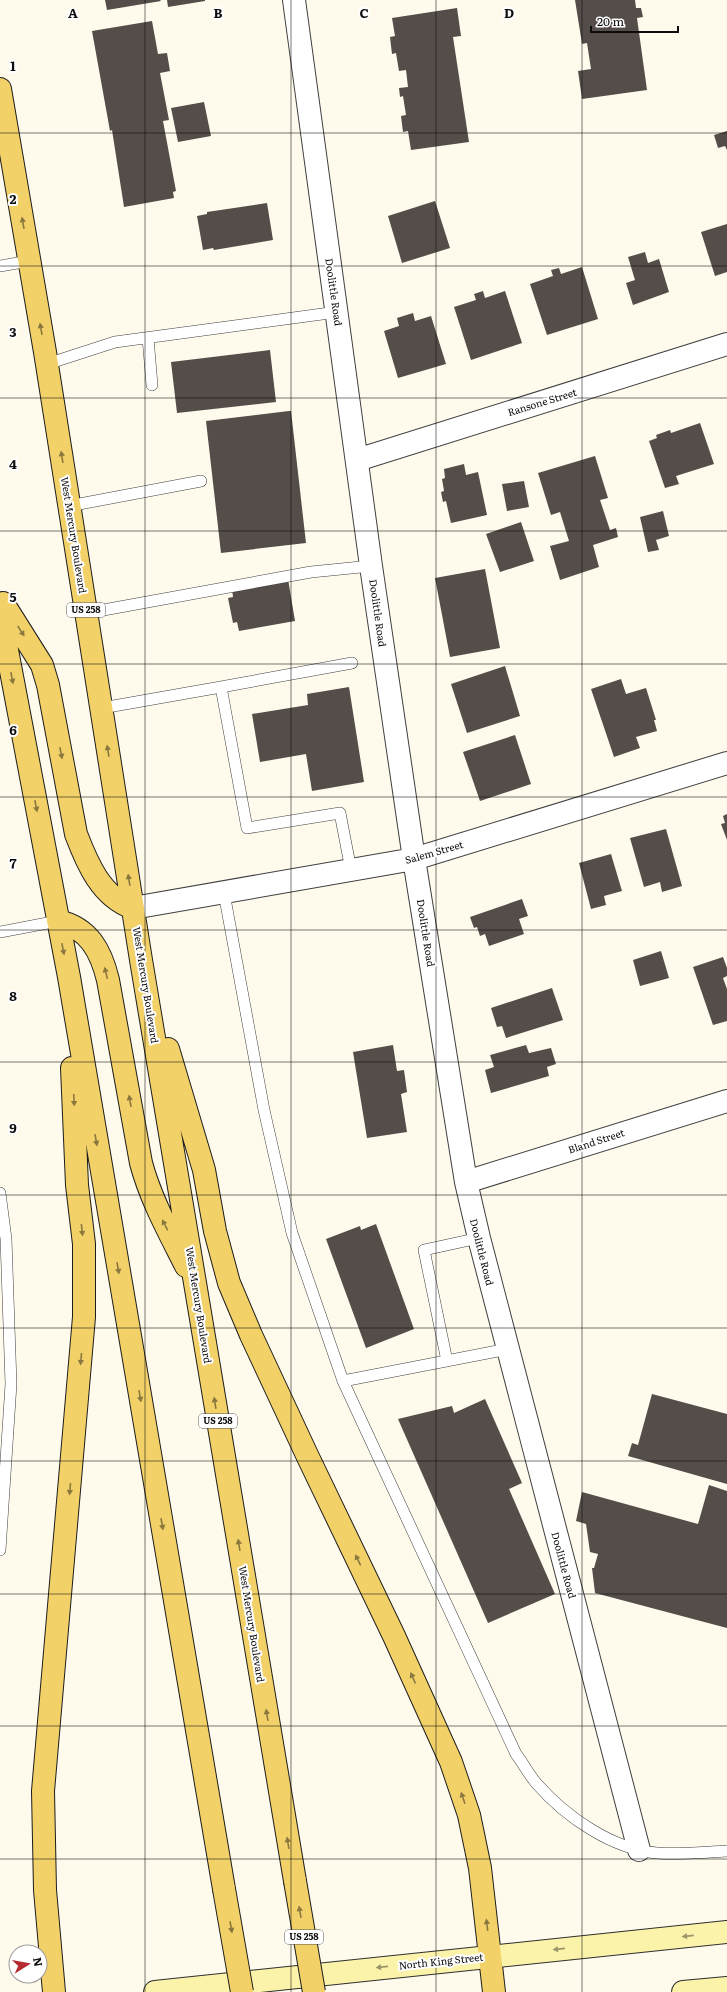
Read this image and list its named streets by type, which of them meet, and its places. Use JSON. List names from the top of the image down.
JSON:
{
  "streets": {
    "main road": ["West Mercury Boulevard", "US 258", "North King Street"],
    "street": [
      "Doolittle Road",
      "Ransone Street",
      "Salem Street",
      "Bland Street"
    ]
  },
  "crossings": [
    ["Doolittle Road", "Ransone Street"],
    ["Doolittle Road", "Salem Street"],
    ["Doolittle Road", "Bland Street"],
    ["West Mercury Boulevard", "Salem Street"]
  ],
  "one_way": ["North King Street"],
  "scale_bar": "20 m",
  "north": "right",
  "grid": {
    "columns": [
      "A",
      "B",
      "C",
      "D"
    ],
    "rows": [
      "1",
      "2",
      "3",
      "4",
      "5",
      "6",
      "7",
      "8",
      "9"
    ]
  }
}
